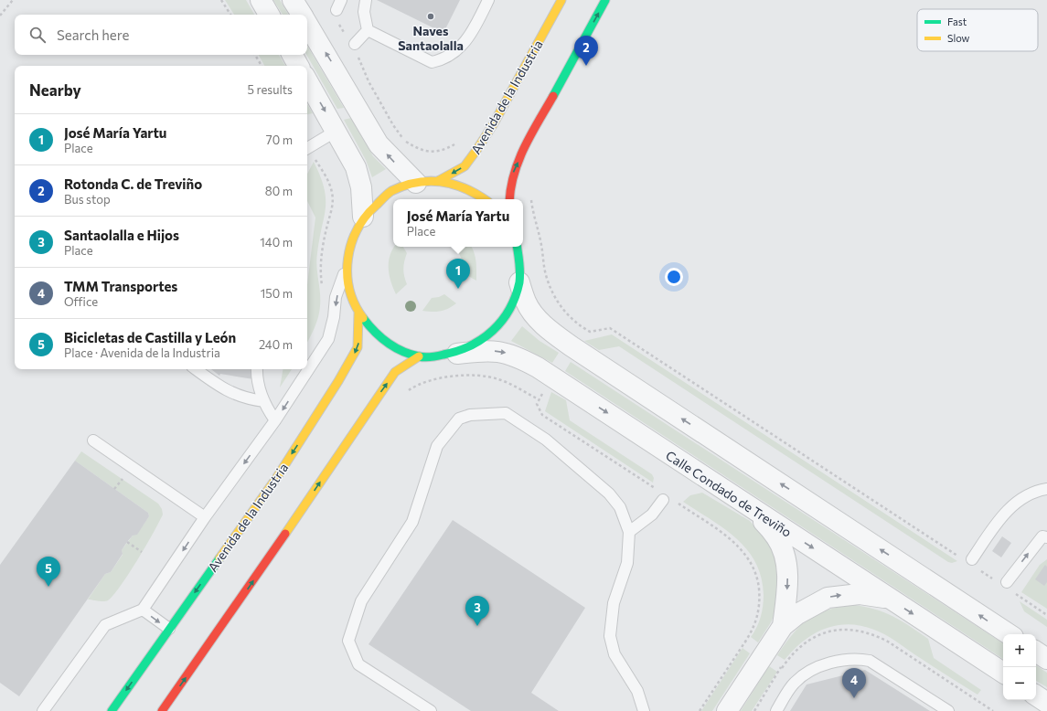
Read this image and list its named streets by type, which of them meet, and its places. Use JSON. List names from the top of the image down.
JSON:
{
  "streets": {
    "main road": ["Avenida de la Industria"],
    "street": ["Calle Condado de Treviño"]
  },
  "places": ["Naves Santaolalla"],
  "legend": ["Fast", "Slow"],
  "page": {
    "search": "Search here",
    "pins": [
      "2",
      "1",
      "5",
      "3",
      "4"
    ],
    "heading": ["Nearby", "5 results"],
    "list": [
      {
        "mark": "1",
        "name": "José María Yartu",
        "note": "Place",
        "value": "70 m"
      },
      {
        "mark": "2",
        "name": "Rotonda C. de Treviño",
        "note": "Bus stop",
        "value": "80 m"
      },
      {
        "mark": "3",
        "name": "Santaolalla e Hijos",
        "note": "Place",
        "value": "140 m"
      },
      {
        "mark": "4",
        "name": "TMM Transportes",
        "note": "Office",
        "value": "150 m"
      },
      {
        "mark": "5",
        "name": "Bicicletas de Castilla y León",
        "note": "Place · Avenida de la Industria",
        "value": "240 m"
      }
    ],
    "popup": ["José María Yartu", "Place"],
    "map_buttons": ["+", "−"]
  }
}
